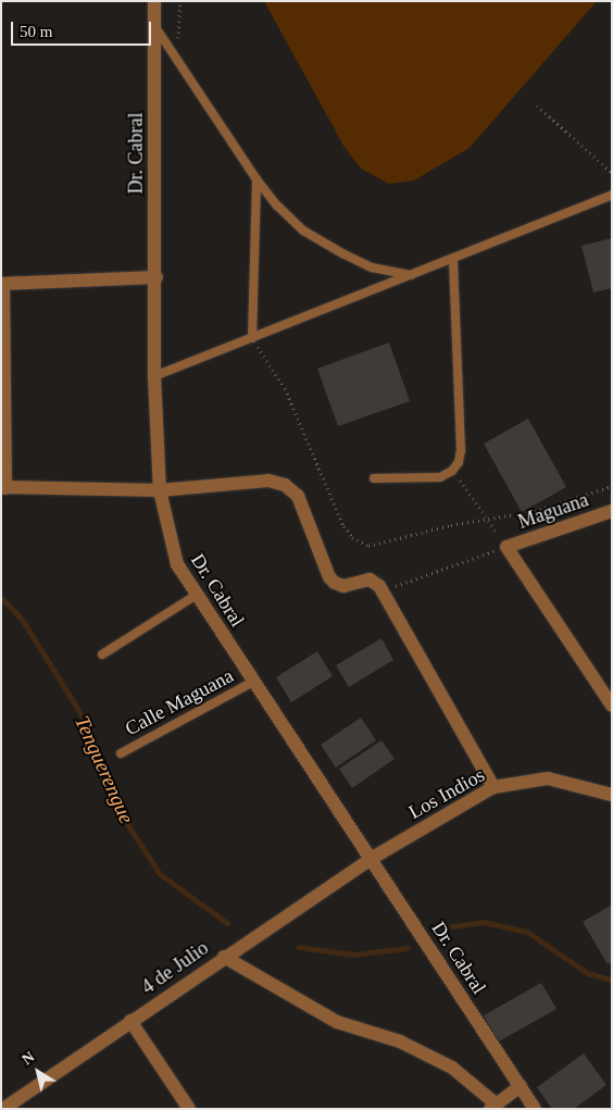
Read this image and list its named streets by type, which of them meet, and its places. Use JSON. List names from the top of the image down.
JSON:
{
  "streets": {
    "street": [
      "Dr. Cabral",
      "Maguana",
      "Los Indios",
      "4 de Julio"
    ],
    "lane": ["Calle Maguana"]
  },
  "crossings": [
    ["Dr. Cabral", "Calle Maguana"],
    ["Dr. Cabral", "Los Indios"],
    ["Dr. Cabral", "4 de Julio"],
    ["Los Indios", "4 de Julio"]
  ],
  "water": ["Tenguerengue"],
  "scale_bar": "50 m",
  "north": "top left"
}
